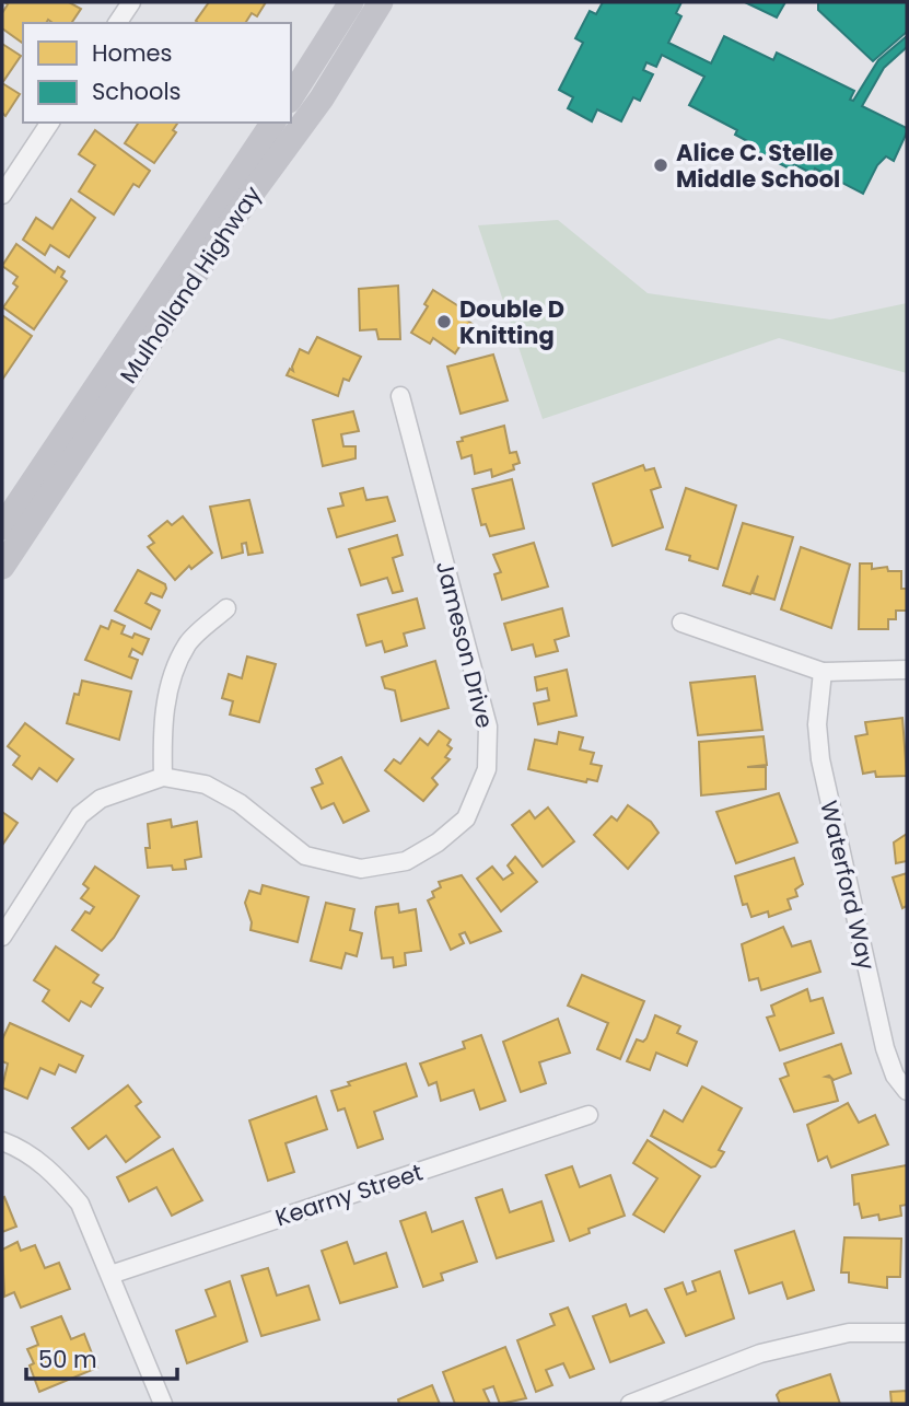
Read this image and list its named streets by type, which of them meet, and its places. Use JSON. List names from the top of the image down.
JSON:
{
  "streets": {
    "main road": ["Mulholland Highway"],
    "street": ["Jameson Drive", "Waterford Way", "Kearny Street"]
  },
  "places": ["Alice C. Stelle Middle School", "Double D Knitting"],
  "legend": ["Homes", "Schools"],
  "scale_bar": "50 m"
}
